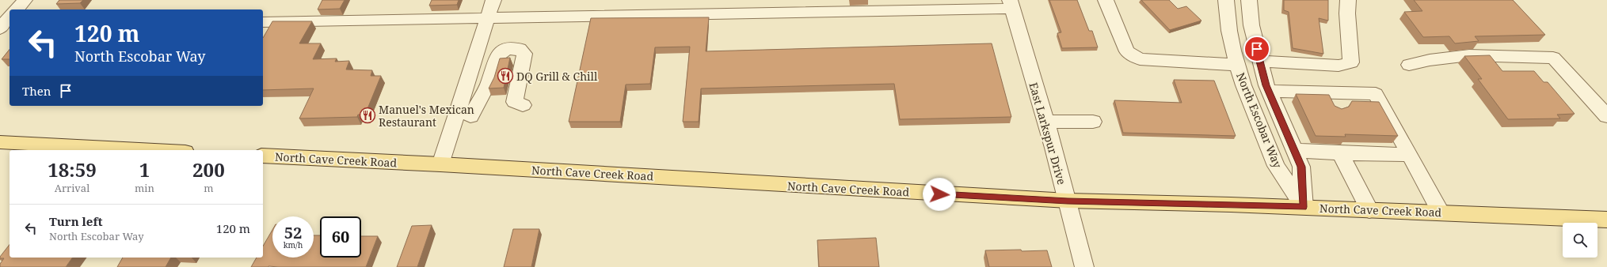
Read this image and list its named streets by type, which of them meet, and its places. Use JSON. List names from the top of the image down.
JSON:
{
  "streets": {
    "main road": ["North Cave Creek Road"],
    "street": ["North Escobar Way", "East Larkspur Drive"]
  },
  "crossings": [
    ["North Escobar Way", "North Cave Creek Road"],
    ["East Larkspur Drive", "North Cave Creek Road"]
  ],
  "places": {
    "restaurant": ["DQ Grill & Chill", "Manuel's Mexican Restaurant"]
  },
  "page": {
    "turn": ["120 m", "North Escobar Way"],
    "then": "Then",
    "eta": [
      "18:59",
      "Arrival",
      "1",
      "min",
      "200",
      "m"
    ],
    "list": [
      {
        "name": "Turn left",
        "note": "North Escobar Way",
        "value": "120 m"
      }
    ],
    "speed": "52 km/h",
    "limit": "60"
  }
}
